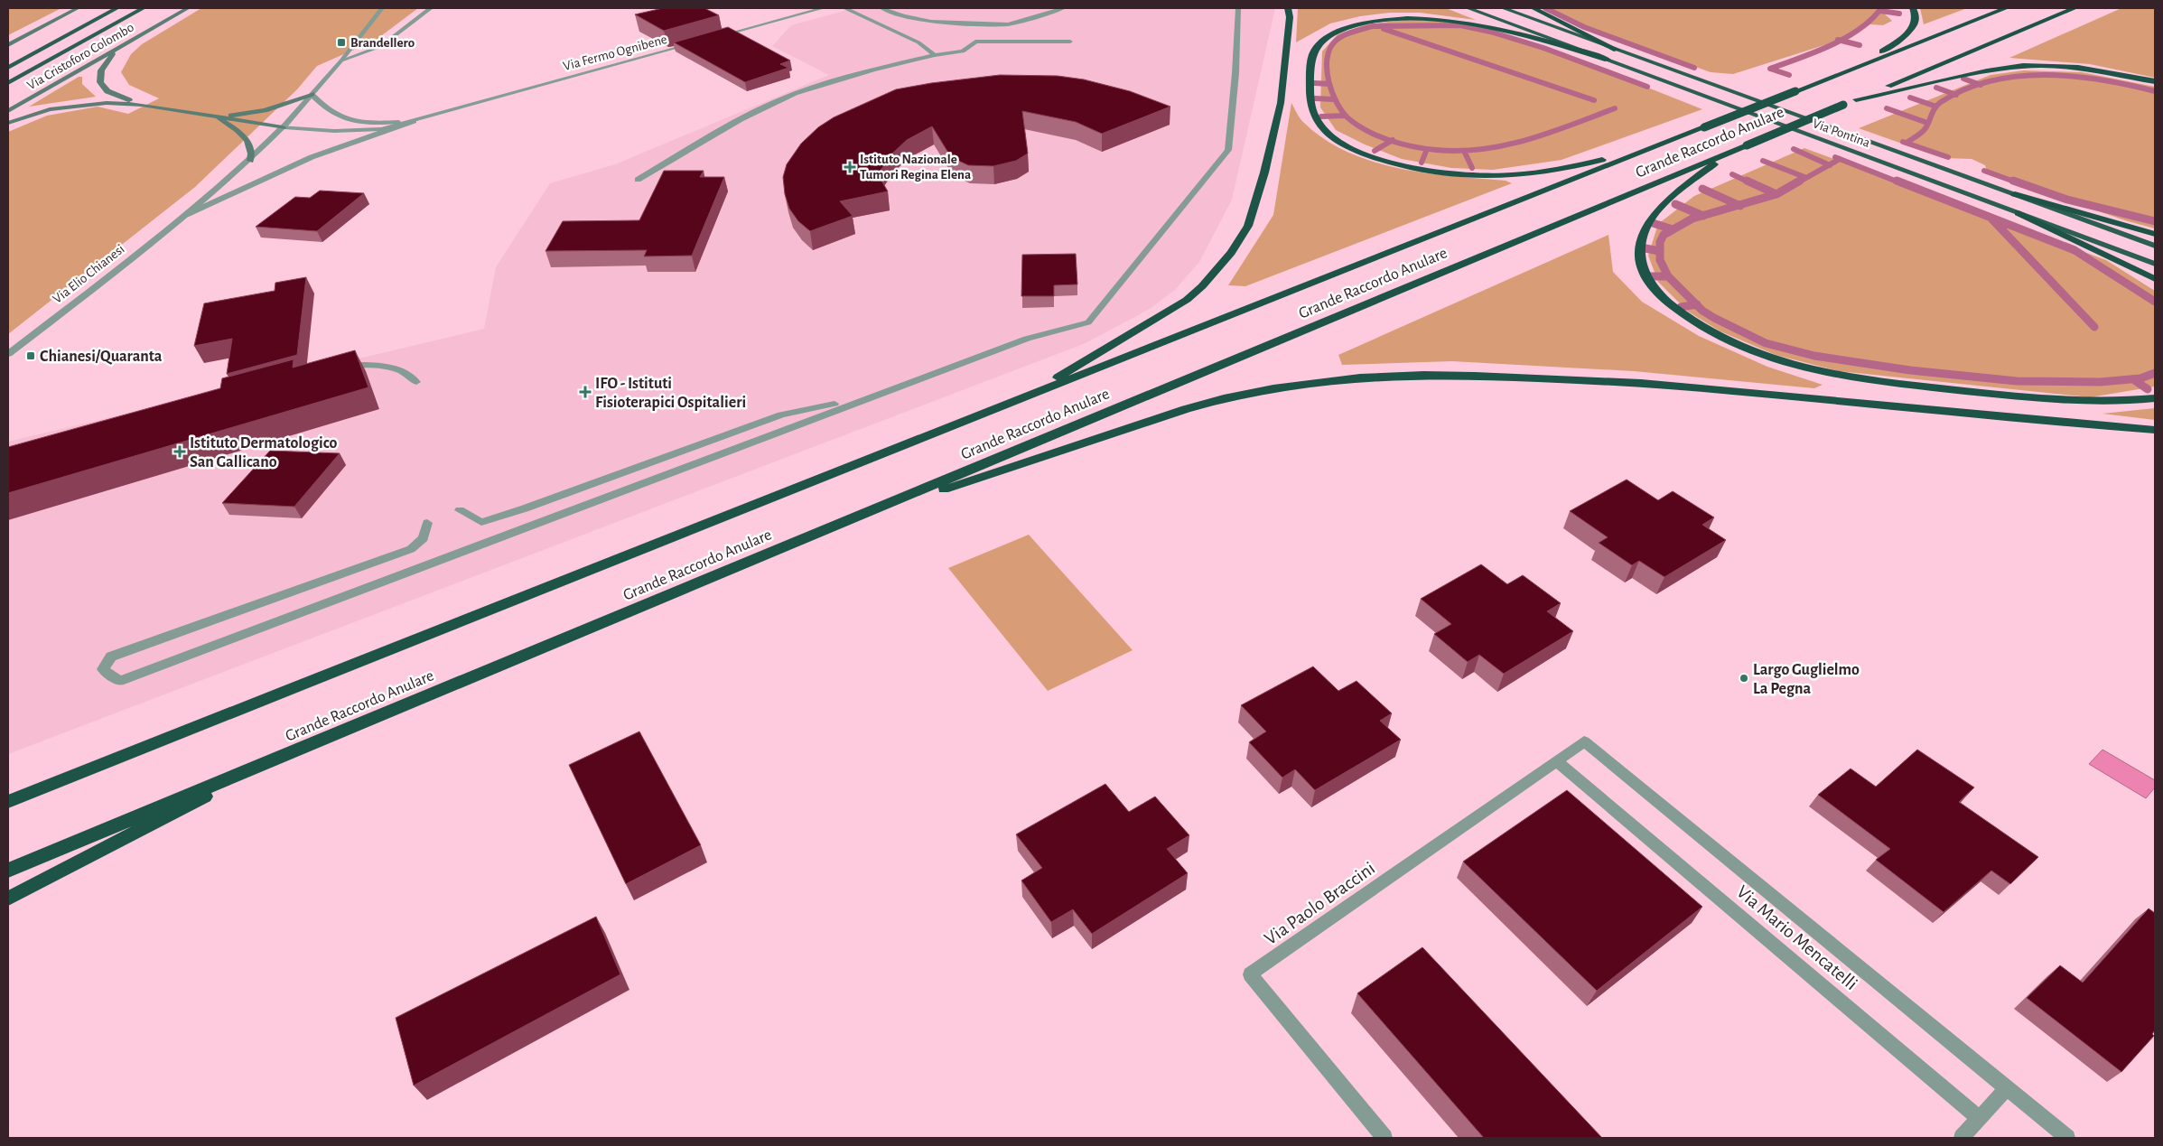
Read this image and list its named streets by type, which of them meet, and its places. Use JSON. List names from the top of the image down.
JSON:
{
  "streets": {
    "highway": ["Via Cristoforo Colombo", "Via Pontina", "Grande Raccordo Anulare"],
    "street": [
      "Via Fermo Ognibene",
      "Via Elio Chianesi",
      "Via Paolo Braccini",
      "Via Mario Mencatelli"
    ]
  },
  "crossings": [
    ["Via Paolo Braccini", "Via Mario Mencatelli"]
  ],
  "places": {
    "transit": ["Brandellero", "Chianesi/Quaranta"],
    "health": ["Istituto Nazionale Tumori Regina Elena", "IFO - Istituti Fisioterapici Ospitalieri", "Istituto Dermatologico San Gallicano"],
    "other": ["Largo Guglielmo La Pegna"]
  }
}
